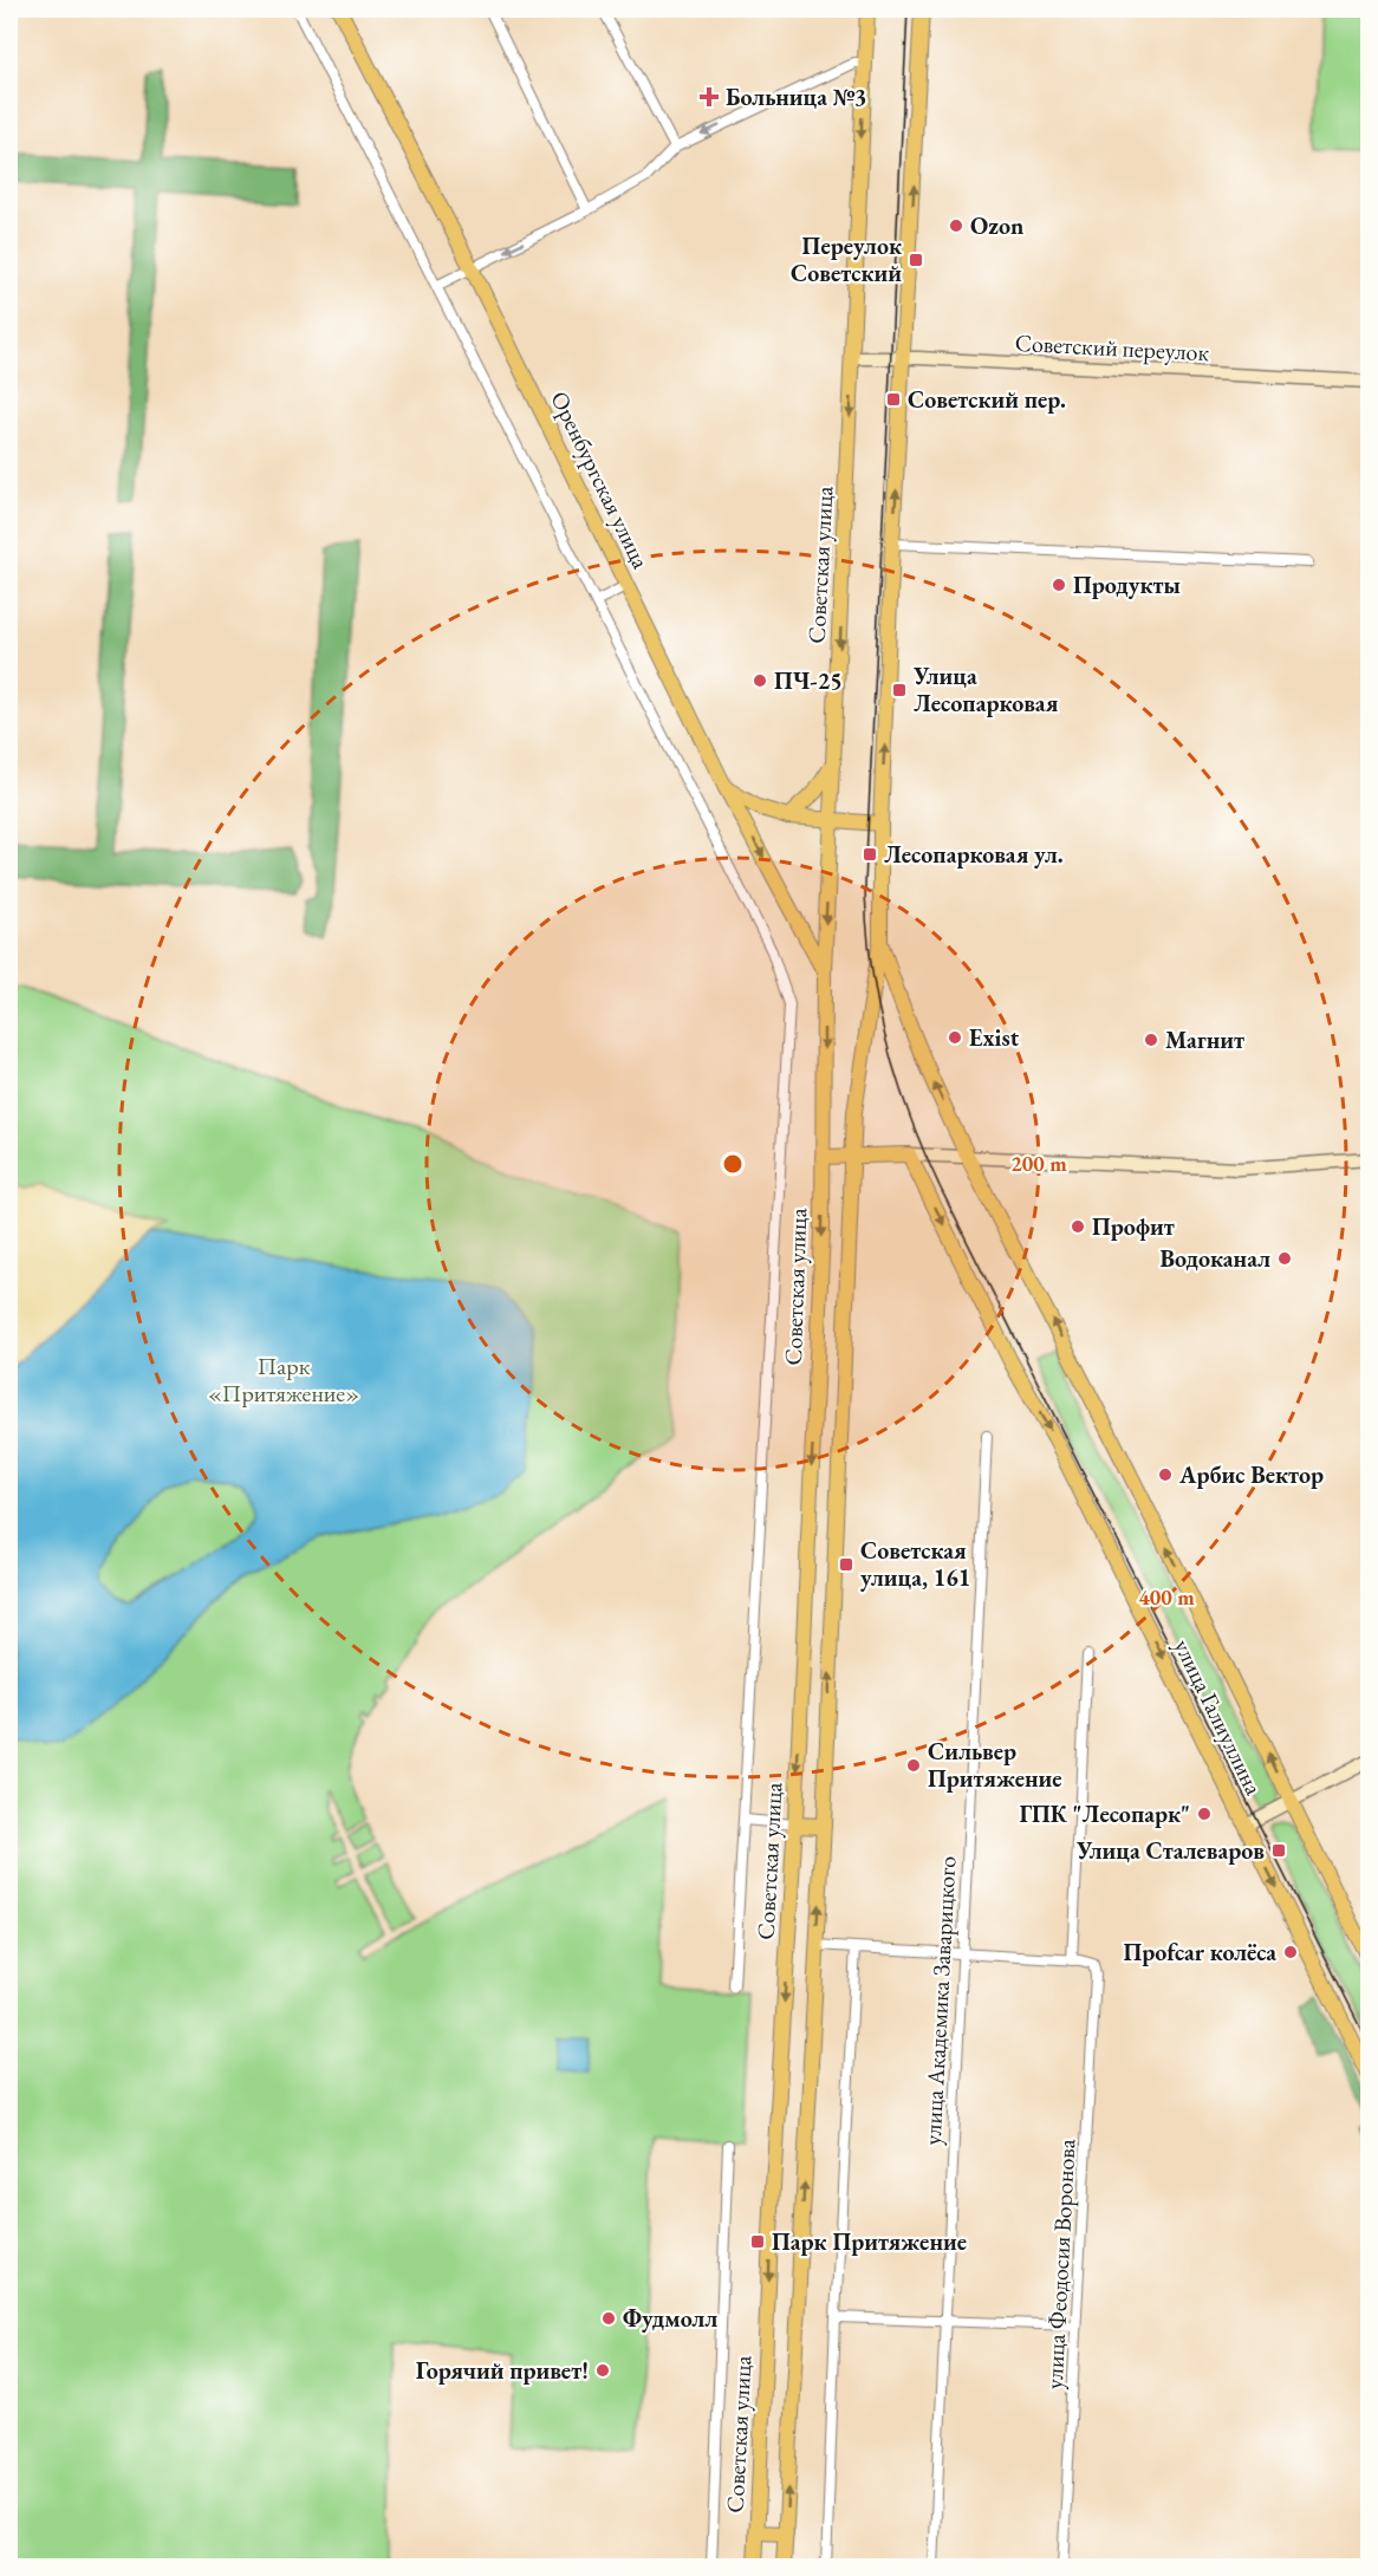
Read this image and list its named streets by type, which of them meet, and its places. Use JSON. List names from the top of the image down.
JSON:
{
  "streets": {
    "main road": [
      "Советский переулок",
      "Оренбургская улица",
      "Советская улица",
      "улица Галиуллина"
    ],
    "street": ["улица Академика Заварицкого", "улица Феодосия Воронова"]
  },
  "crossings": [
    ["Советский переулок", "Советская улица"],
    ["Оренбургская улица", "Советская улица"]
  ],
  "parks": ["Парк «Притяжение»"],
  "places": {
    "health": ["Больница №3"],
    "other": [
      "Ozon",
      "Продукты",
      "ПЧ-25",
      "Exist",
      "Магнит",
      "Профит",
      "Водоканал",
      "Арбис Вектор",
      "Сильвер Притяжение",
      "ГПК \"Лесопарк\"",
      "Проfcar колёса",
      "Фудмолл",
      "Горячий привет!"
    ],
    "transit": [
      "Переулок Советский",
      "Советский пер.",
      "Улица Лесопарковая",
      "Лесопарковая ул.",
      "Советская улица, 161",
      "Улица Сталеваров",
      "Парк Притяжение"
    ]
  },
  "rings": ["200 m", "400 m"]
}
